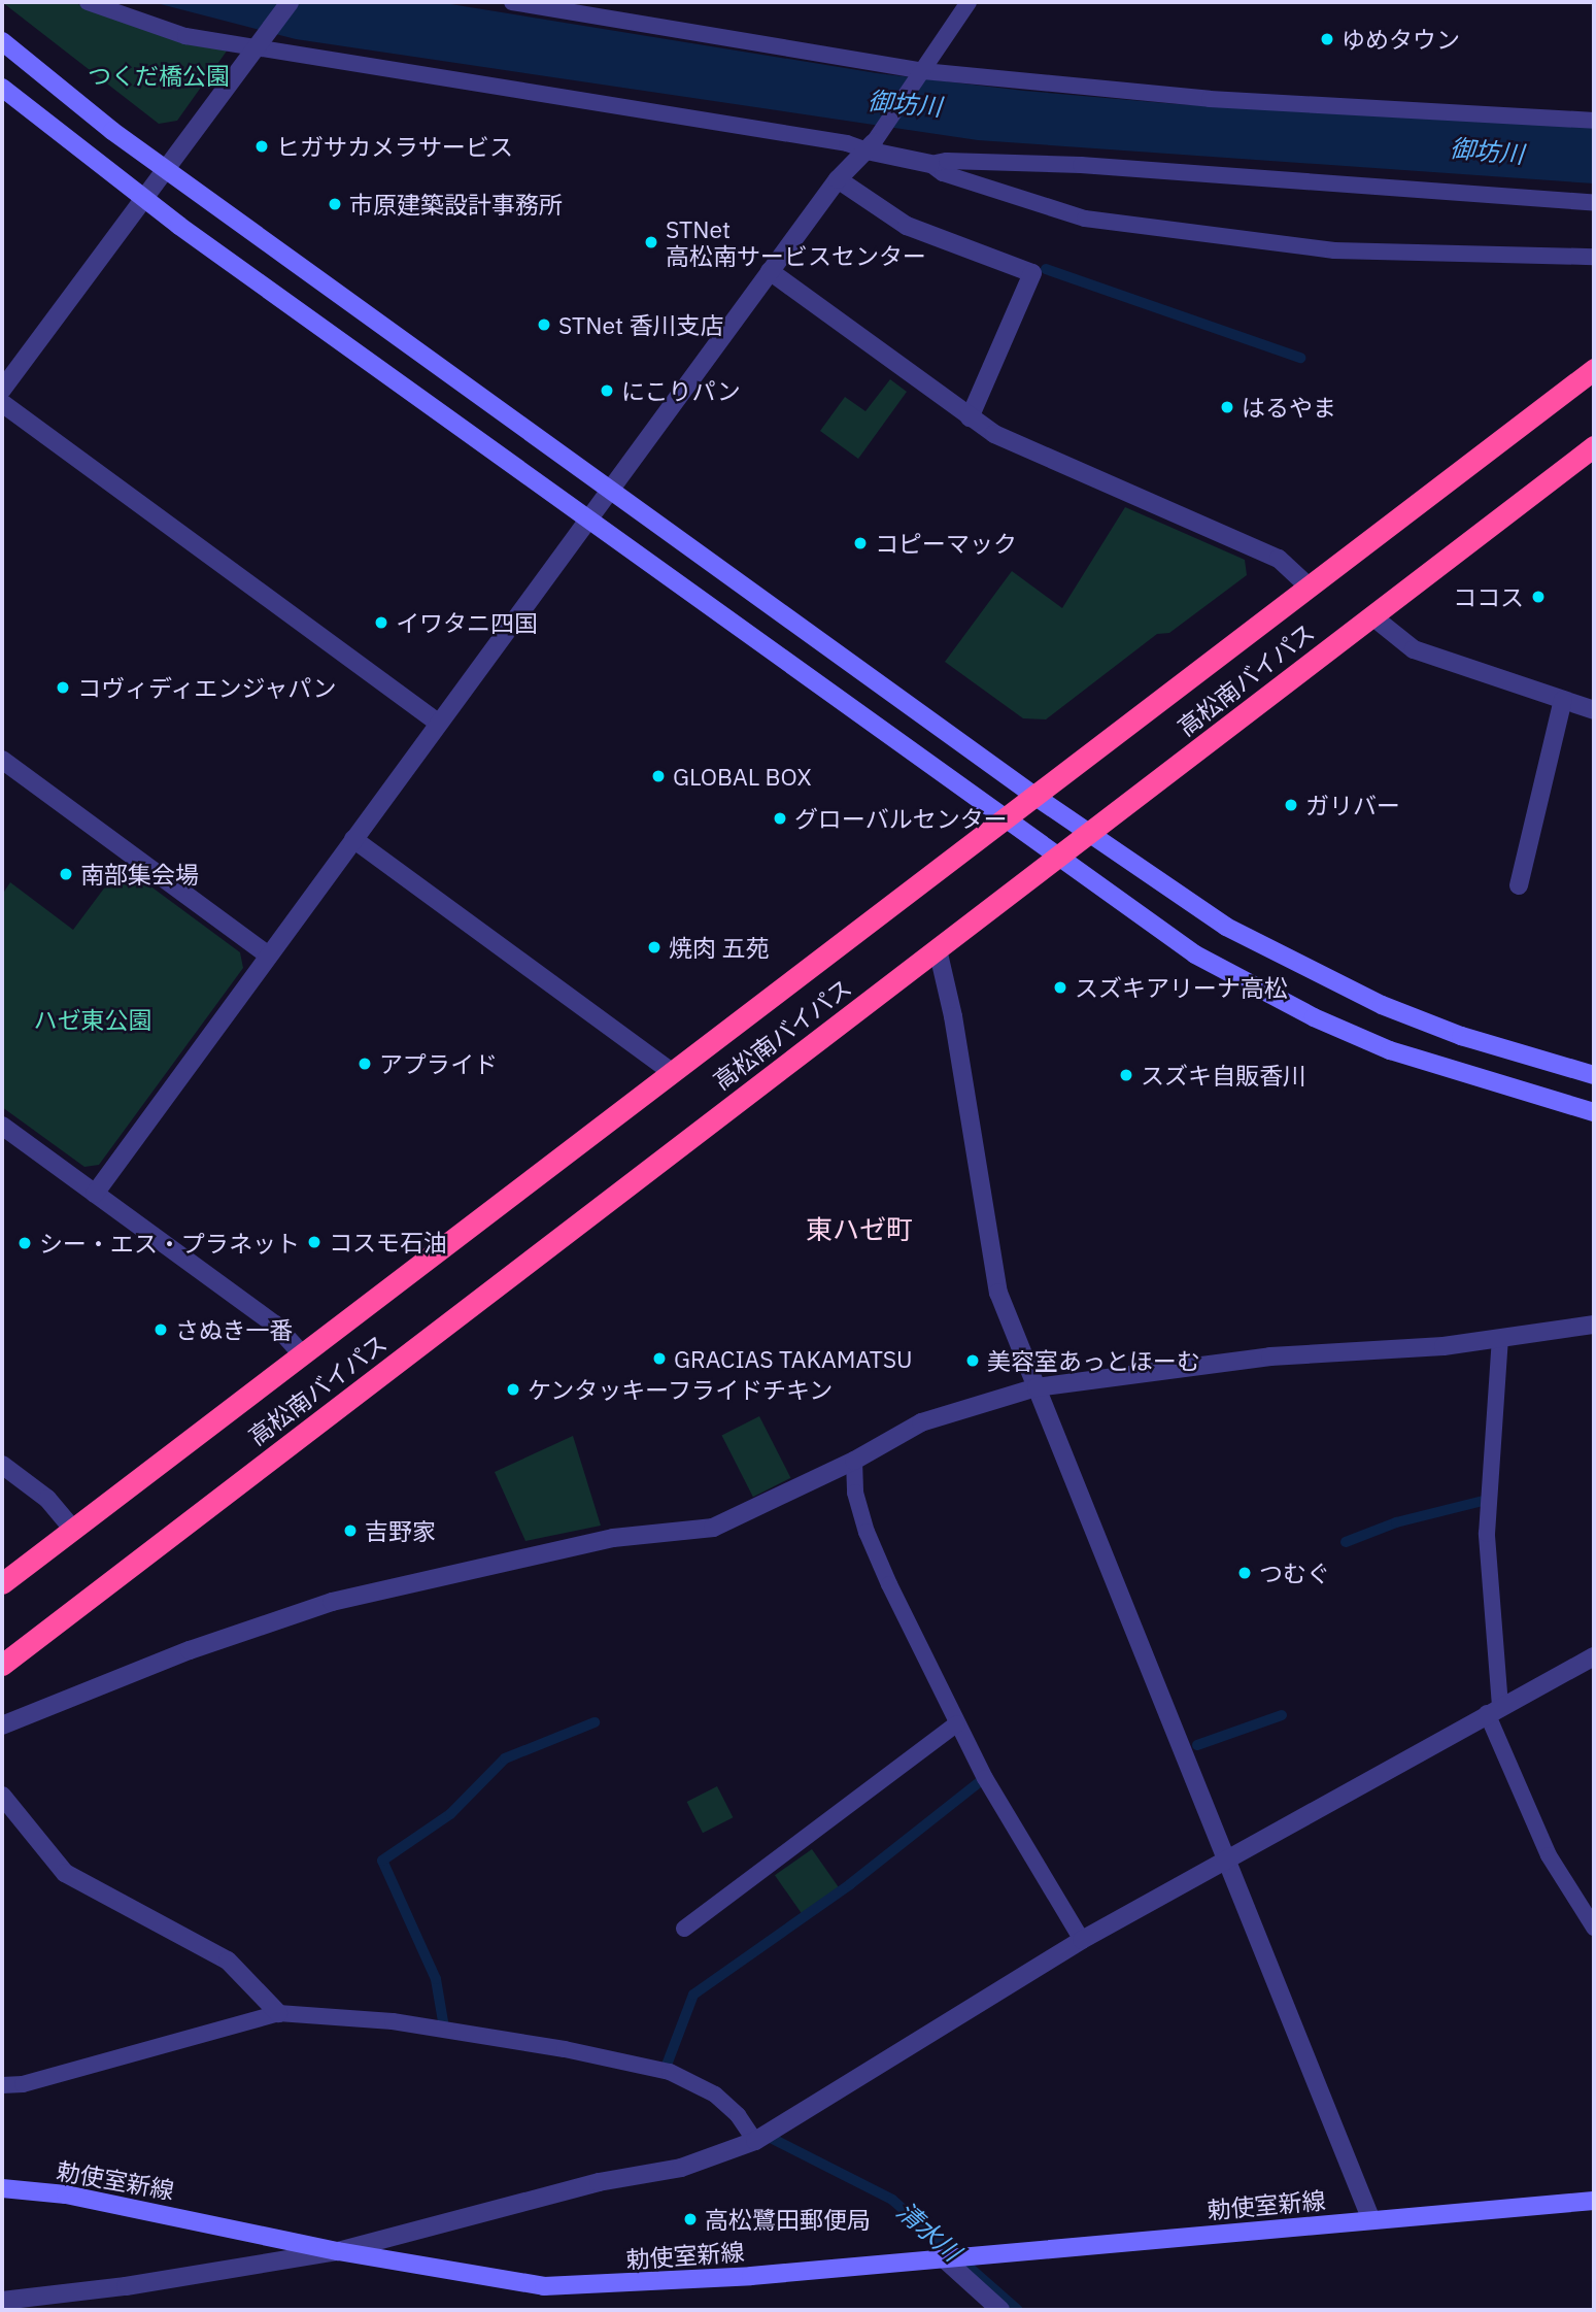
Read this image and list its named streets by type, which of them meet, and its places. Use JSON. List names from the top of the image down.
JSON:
{
  "streets": {
    "highway": ["高松南バイパス"],
    "street": ["勅使室新線"]
  },
  "districts": ["東ハゼ町"],
  "water": ["御坊川", "清水川"],
  "parks": ["つくだ橋公園", "ハゼ東公園"],
  "places": [
    "ゆめタウン",
    "ヒガサカメラサービス",
    "市原建築設計事務所",
    "STNet 高松南サービスセンター",
    "STNet 香川支店",
    "にこりパン",
    "はるやま",
    "コピーマック",
    "ココス",
    "イワタニ四国",
    "コヴィディエンジャパン",
    "GLOBAL BOX",
    "ガリバー",
    "グローバルセンター",
    "南部集会場",
    "焼肉 五苑",
    "スズキアリーナ高松",
    "アプライド",
    "スズキ自販香川",
    "コスモ石油",
    "シー・エス・プラネット",
    "さぬき一番",
    "GRACIAS TAKAMATSU",
    "美容室あっとほーむ",
    "ケンタッキーフライドチキン",
    "吉野家",
    "つむぐ",
    "高松鷺田郵便局"
  ]
}
